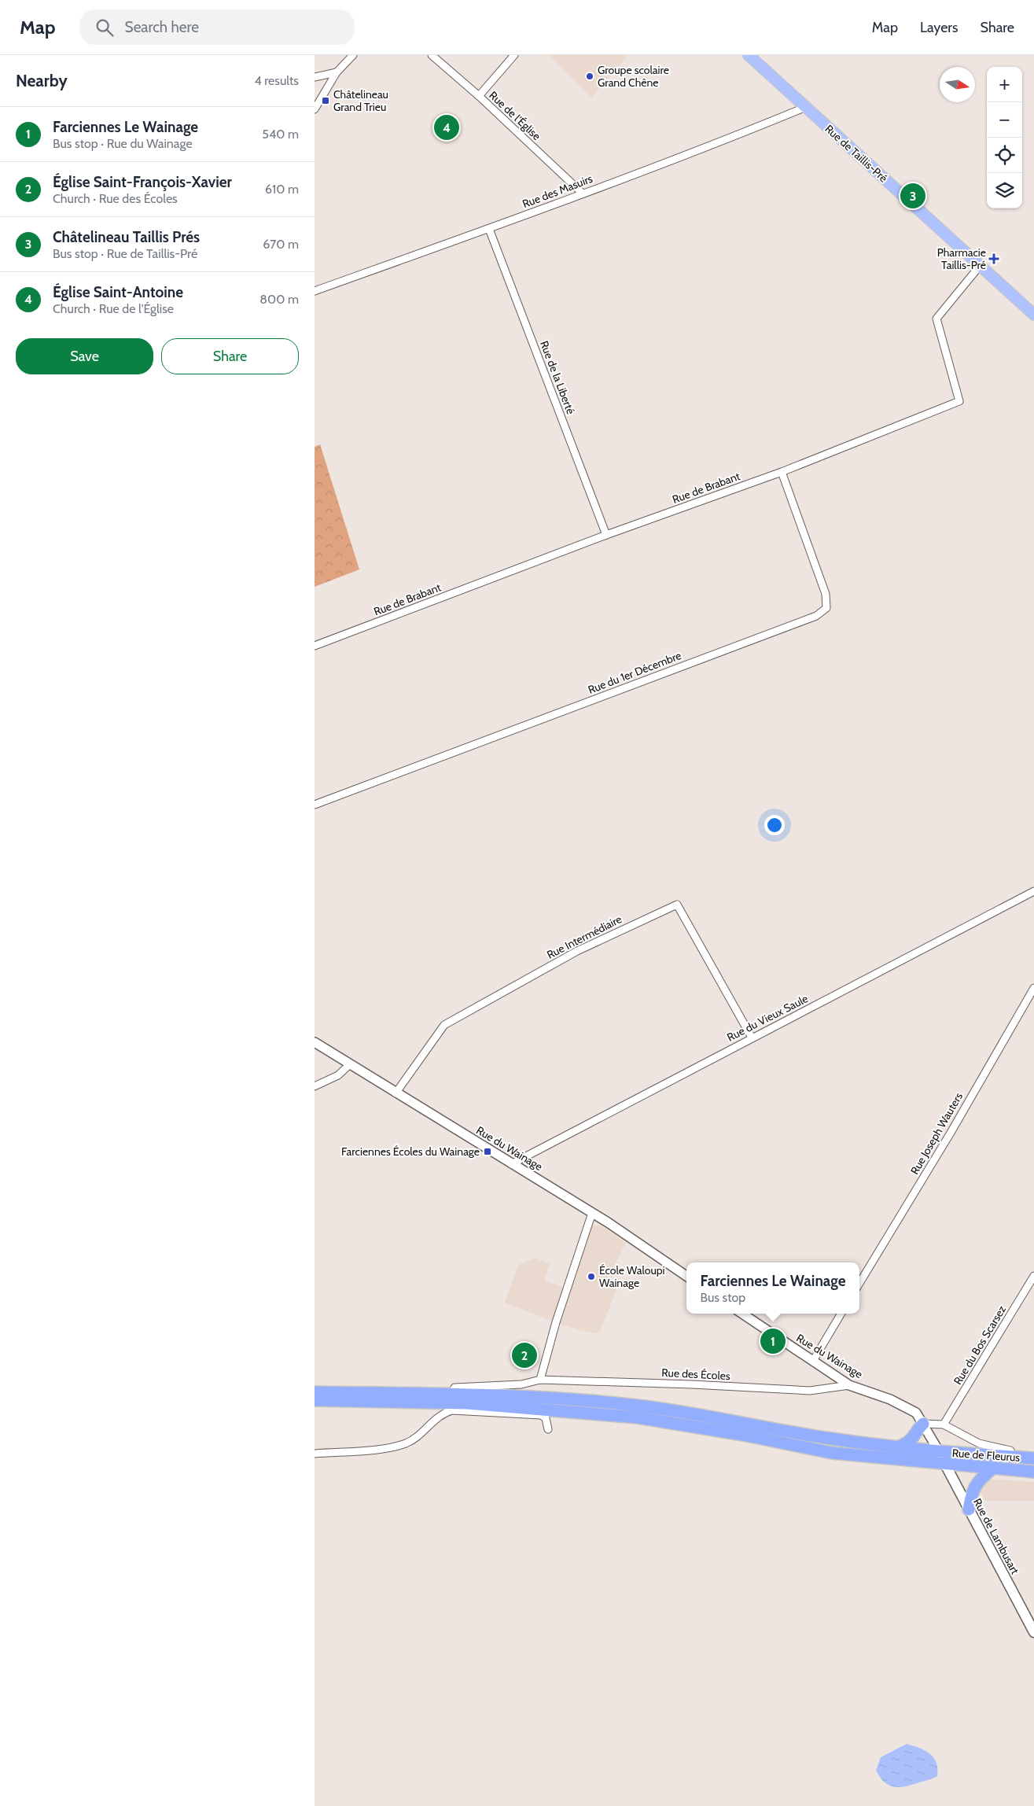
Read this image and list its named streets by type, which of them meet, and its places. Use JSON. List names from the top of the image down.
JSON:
{
  "streets": {
    "highway": ["Rue de Fleurus"],
    "main road": ["Rue de Taillis-Pré", "Rue de Lambusart"],
    "street": [
      "Rue de l'Église",
      "Rue des Masuirs",
      "Rue de la Liberté",
      "Rue de Brabant",
      "Rue du 1er Décembre",
      "Rue Intermédiaire",
      "Rue du Vieux Saule",
      "Rue Joseph Wauters",
      "Rue du Wainage",
      "Rue du Bos Scarsez",
      "Rue des Écoles"
    ]
  },
  "crossings": [
    ["Rue de l'Église", "Rue des Masuirs"],
    ["Rue de Taillis-Pré", "Rue des Masuirs"],
    ["Rue de Taillis-Pré", "Rue de Brabant"],
    ["Rue des Masuirs", "Rue de la Liberté"],
    ["Rue de la Liberté", "Rue de Brabant"],
    ["Rue de Brabant", "Rue du 1er Décembre"],
    ["Rue Intermédiaire", "Rue du Vieux Saule"],
    ["Rue Intermédiaire", "Rue du Wainage"],
    ["Rue du Vieux Saule", "Rue du Wainage"],
    ["Rue du Wainage", "Rue des Écoles"],
    ["Rue du Wainage", "Rue de Fleurus"],
    ["Rue du Wainage", "Rue de Lambusart"],
    ["Rue du Bos Scarsez", "Rue de Fleurus"],
    ["Rue de Fleurus", "Rue de Lambusart"]
  ],
  "places": {
    "other": ["Groupe scolaire Grand Chêne", "École Waloupi Wainage"],
    "transit": ["Châtelineau Grand Trieu", "Farciennes Écoles du Wainage"],
    "health": ["Pharmacie Taillis-Pré"]
  },
  "north": "right",
  "page": {
    "header": "Map",
    "search": "Search here",
    "nav": ["Map", "Layers", "Share"],
    "heading": ["Nearby", "4 results"],
    "map_buttons": ["+", "−"],
    "list": [
      {
        "mark": "1",
        "name": "Farciennes Le Wainage",
        "note": "Bus stop · Rue du Wainage",
        "value": "540 m"
      },
      {
        "mark": "2",
        "name": "Église Saint-François-Xavier",
        "note": "Church · Rue des Écoles",
        "value": "610 m"
      },
      {
        "mark": "3",
        "name": "Châtelineau Taillis Prés",
        "note": "Bus stop · Rue de Taillis-Pré",
        "value": "670 m"
      },
      {
        "mark": "4",
        "name": "Église Saint-Antoine",
        "note": "Church · Rue de l'Église",
        "value": "800 m"
      }
    ],
    "pins": [
      "4",
      "3",
      "1",
      "2"
    ],
    "buttons": ["Save", "Share"],
    "popup": ["Farciennes Le Wainage", "Bus stop"]
  }
}
